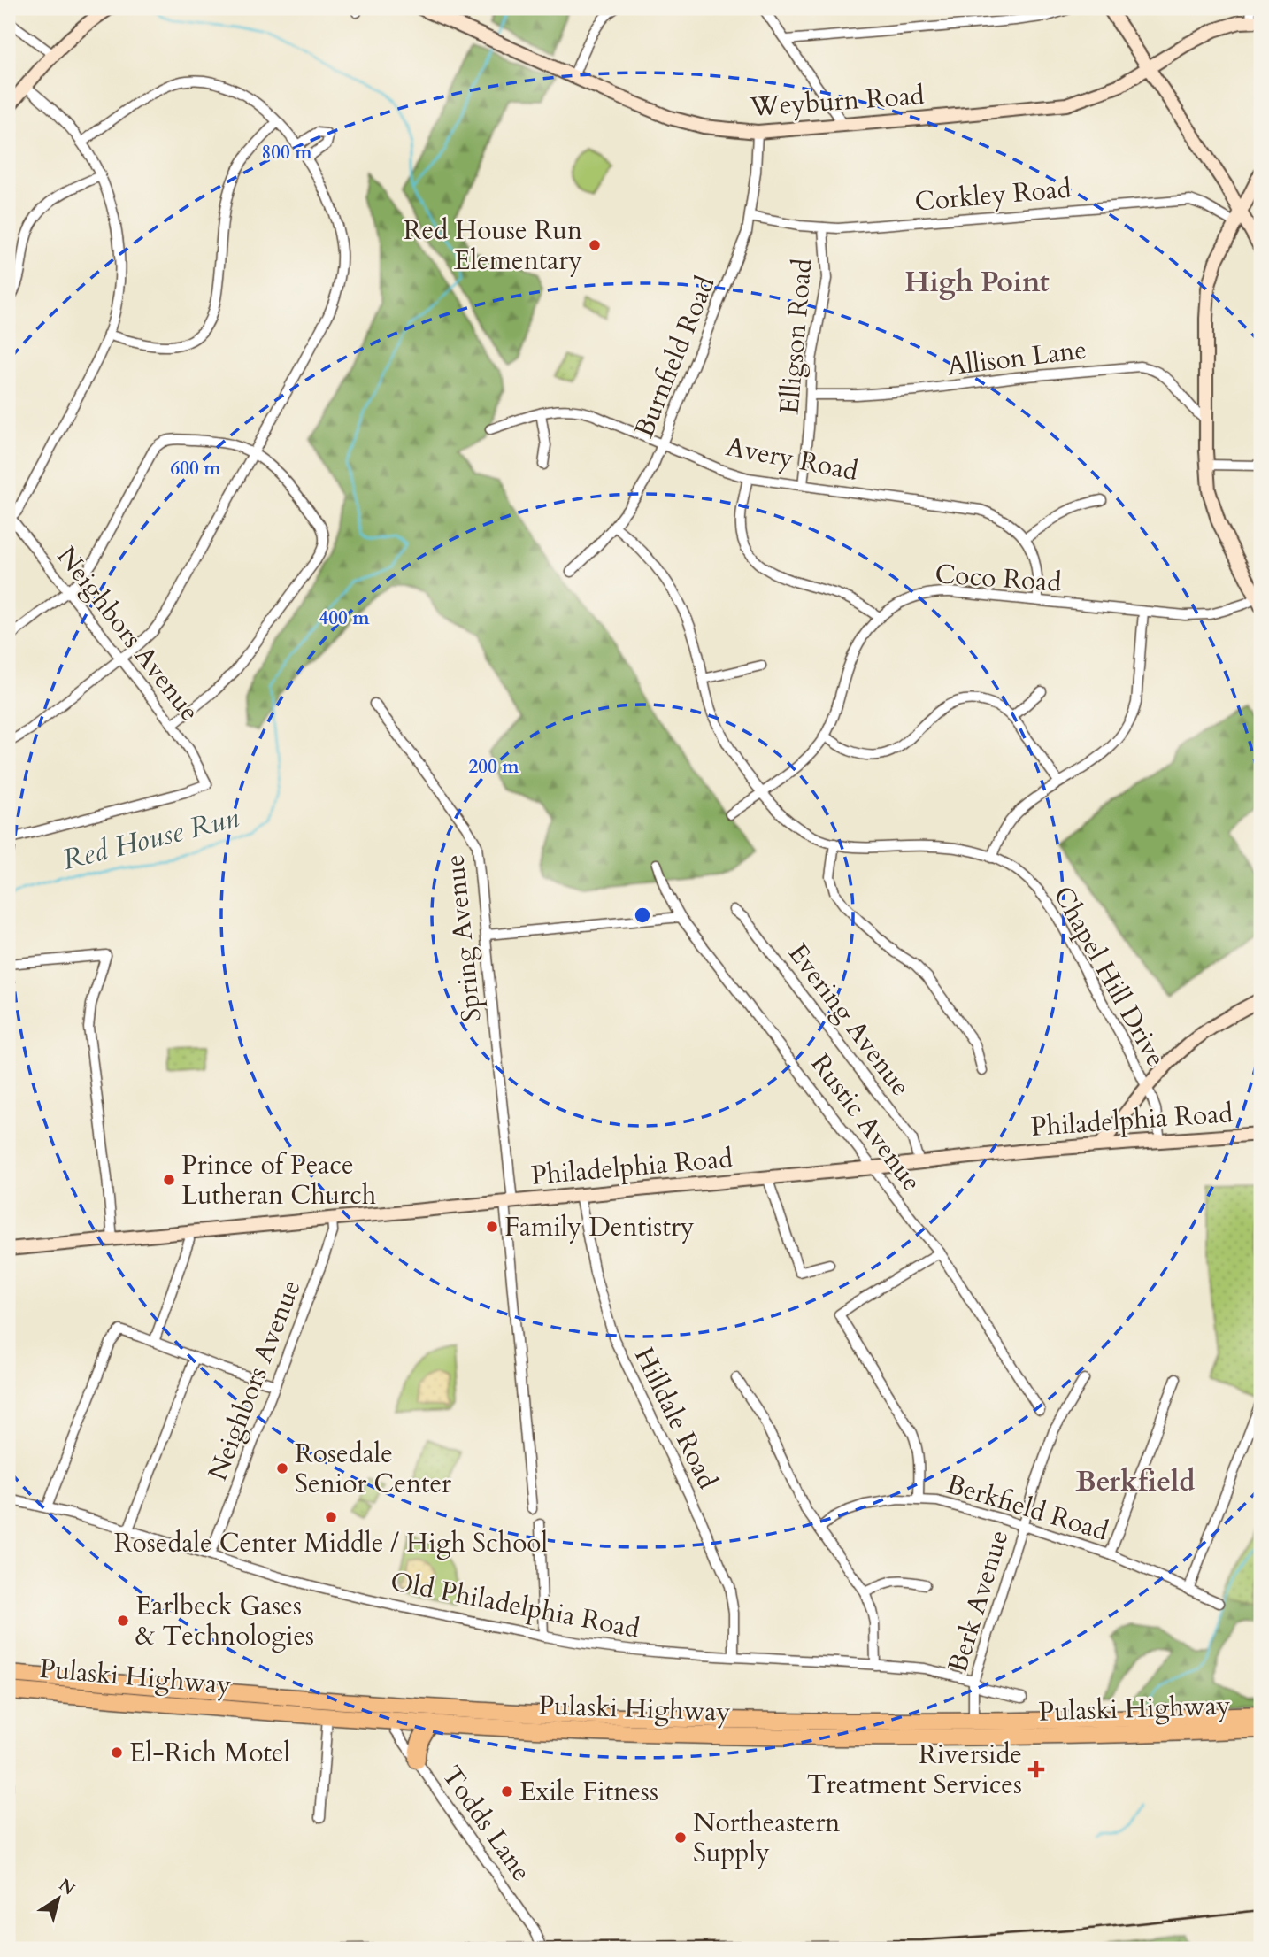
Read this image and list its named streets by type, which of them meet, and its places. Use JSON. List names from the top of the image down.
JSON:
{
  "streets": {
    "highway": ["Pulaski Highway"],
    "street": [
      "Weyburn Road",
      "Corkley Road",
      "Elligson Road",
      "Burnfield Road",
      "Allison Lane",
      "Avery Road",
      "Coco Road",
      "Neighbors Avenue",
      "Spring Avenue",
      "Chapel Hill Drive",
      "Evering Avenue",
      "Philadelphia Road",
      "Rustic Avenue",
      "Hilldale Road",
      "Berkfield Road",
      "Berk Avenue",
      "Old Philadelphia Road",
      "Todds Lane"
    ]
  },
  "crossings": [
    ["Weyburn Road", "Burnfield Road"],
    ["Corkley Road", "Elligson Road"],
    ["Corkley Road", "Burnfield Road"],
    ["Elligson Road", "Allison Lane"],
    ["Elligson Road", "Avery Road"],
    ["Burnfield Road", "Avery Road"],
    ["Burnfield Road", "Chapel Hill Drive"],
    ["Avery Road", "Coco Road"],
    ["Coco Road", "Chapel Hill Drive"],
    ["Neighbors Avenue", "Philadelphia Road"],
    ["Neighbors Avenue", "Old Philadelphia Road"],
    ["Spring Avenue", "Philadelphia Road"],
    ["Chapel Hill Drive", "Philadelphia Road"],
    ["Evering Avenue", "Philadelphia Road"],
    ["Philadelphia Road", "Rustic Avenue"],
    ["Philadelphia Road", "Hilldale Road"],
    ["Hilldale Road", "Old Philadelphia Road"],
    ["Berkfield Road", "Berk Avenue"],
    ["Berk Avenue", "Old Philadelphia Road"],
    ["Berk Avenue", "Pulaski Highway"],
    ["Pulaski Highway", "Todds Lane"]
  ],
  "districts": ["High Point", "Berkfield"],
  "water": ["Red House Run"],
  "places": {
    "other": [
      "Red House Run Elementary",
      "Prince of Peace Lutheran Church",
      "Family Dentistry",
      "Rosedale Senior Center",
      "Rosedale Center Middle / High School",
      "Earlbeck Gases & Technologies",
      "El-Rich Motel",
      "Exile Fitness",
      "Northeastern Supply"
    ],
    "health": ["Riverside Treatment Services"]
  },
  "north": "top right",
  "rings": [
    "800 m",
    "600 m",
    "400 m",
    "200 m"
  ]
}
